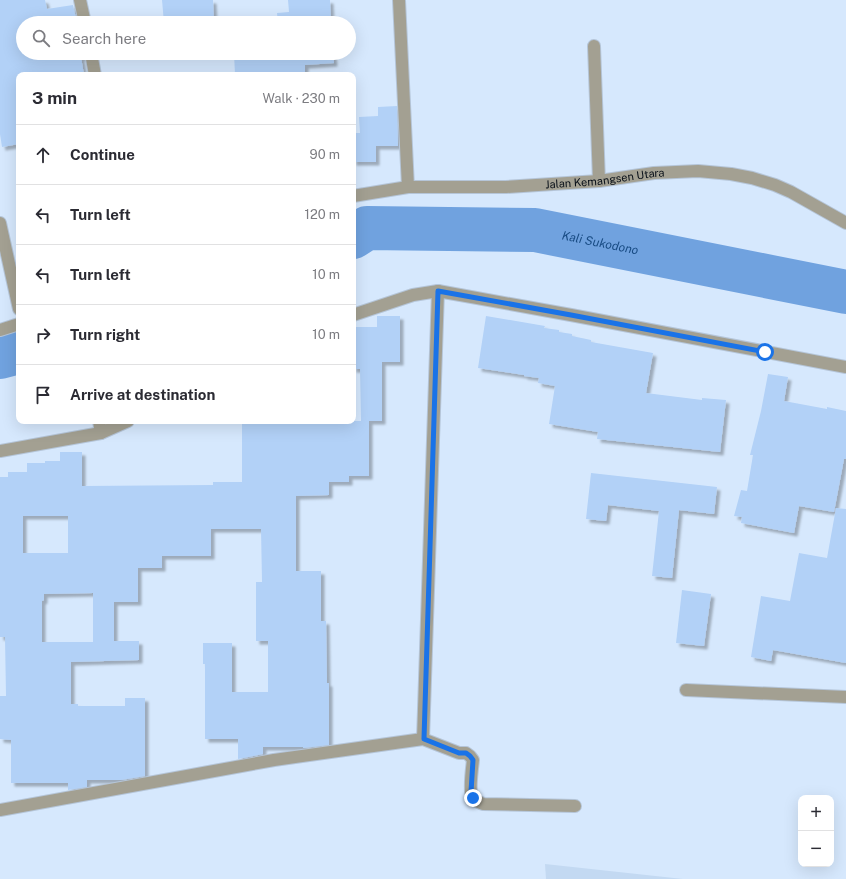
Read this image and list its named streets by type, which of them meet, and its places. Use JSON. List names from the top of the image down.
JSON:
{
  "streets": {
    "street": ["Jalan Kemangsen Utara"]
  },
  "water": ["Kali Sukodono"],
  "page": {
    "search": "Search here",
    "heading": ["3 min", "Walk · 230 m"],
    "list": [
      ["Continue", "90 m"],
      ["Turn left", "120 m"],
      ["Turn left", "10 m"],
      ["Turn right", "10 m"],
      "Arrive at destination"
    ],
    "map_buttons": ["+", "−"]
  }
}
